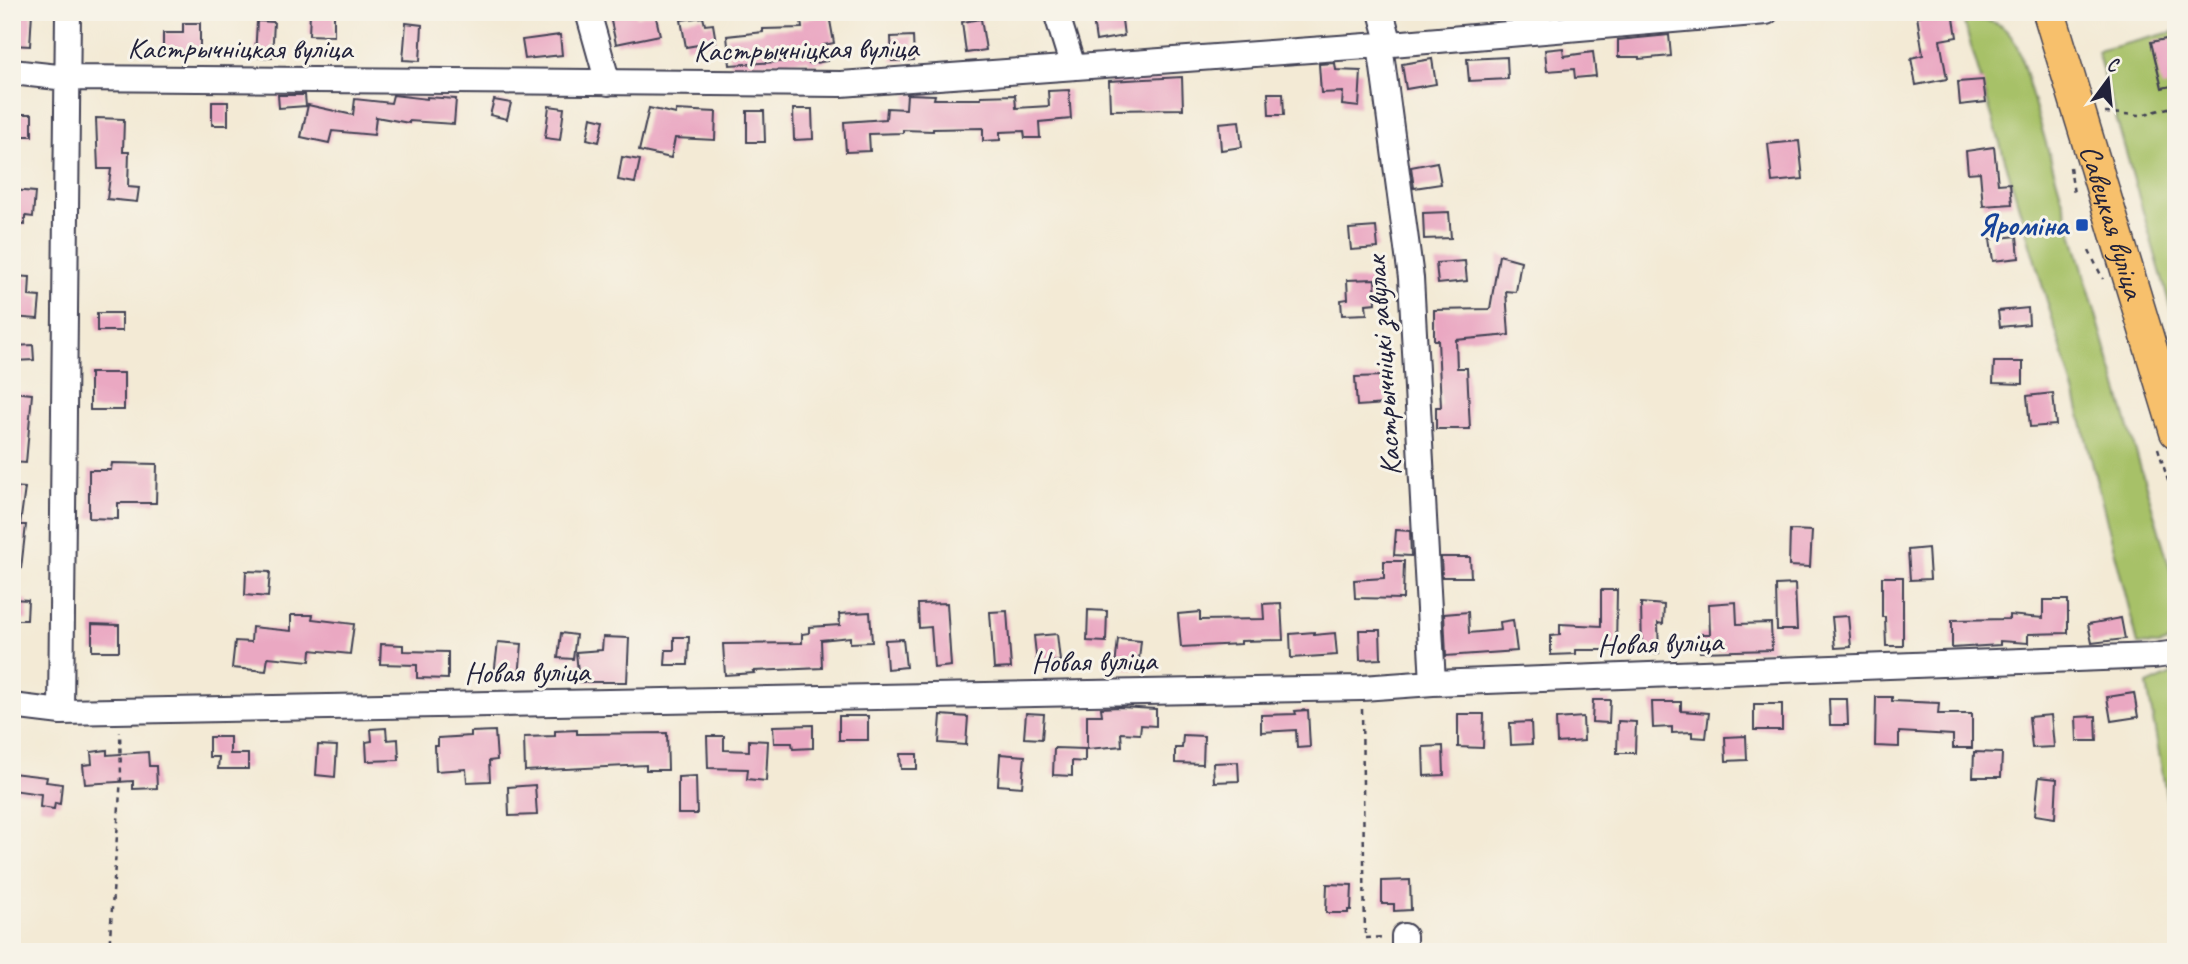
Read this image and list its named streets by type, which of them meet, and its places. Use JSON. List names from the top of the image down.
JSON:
{
  "streets": {
    "main road": ["Савецкая вуліца"],
    "street": ["Кастрычніцкая вуліца", "Кастрычніцкі завулак", "Новая вуліца"]
  },
  "crossings": [
    ["Кастрычніцкая вуліца", "Кастрычніцкі завулак"],
    ["Кастрычніцкі завулак", "Новая вуліца"]
  ],
  "places": {
    "transit": ["Яроміна"]
  },
  "north": "top"
}
